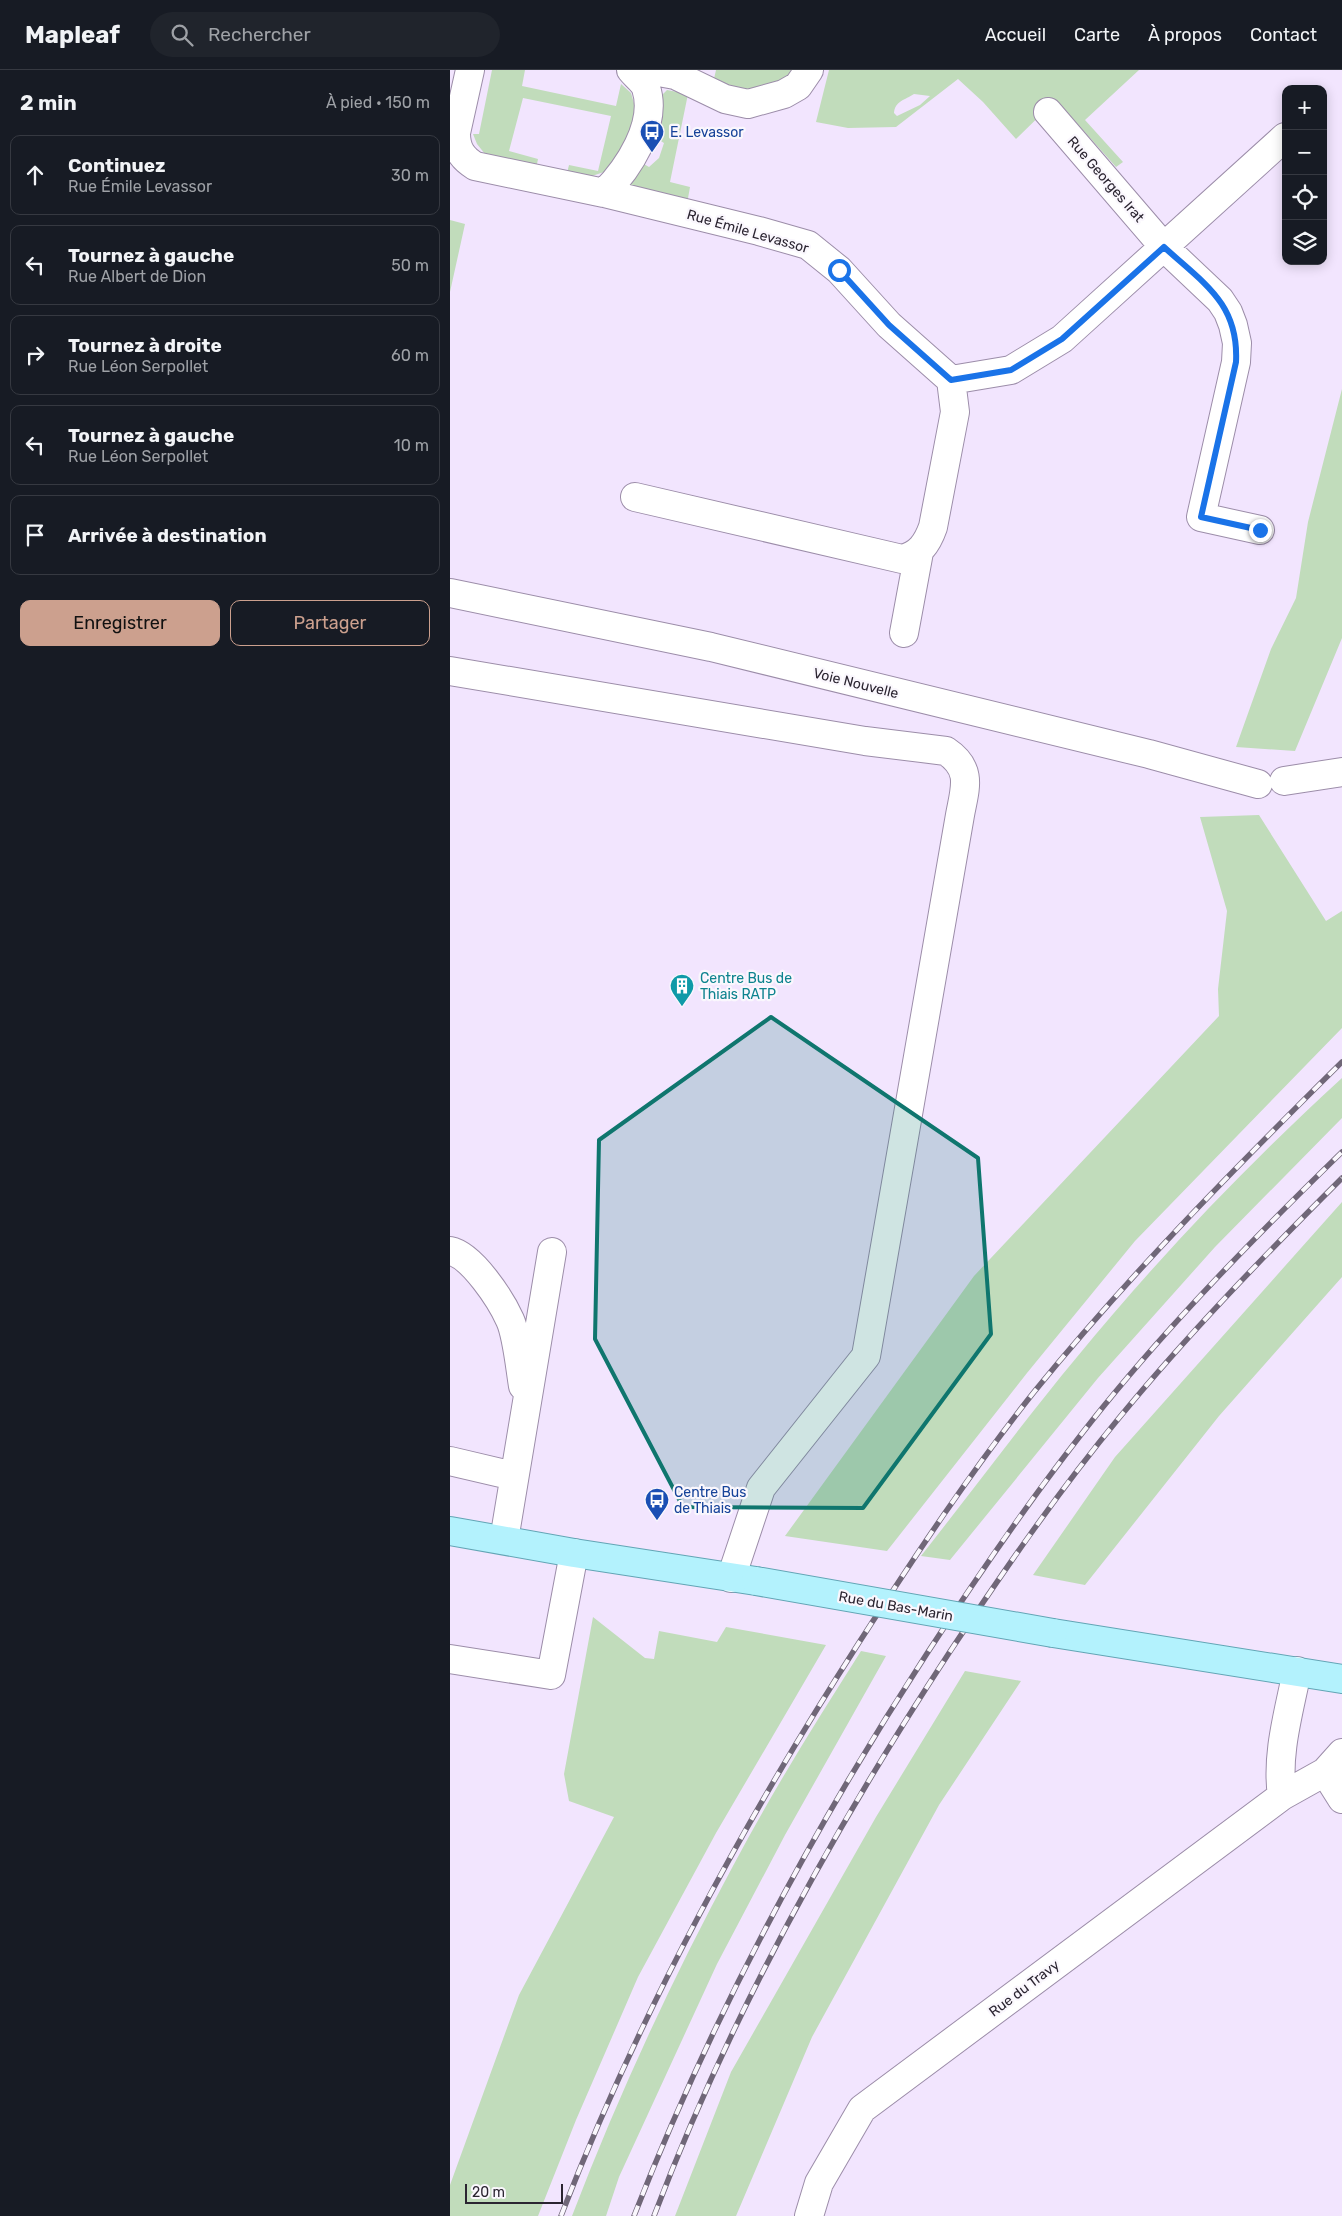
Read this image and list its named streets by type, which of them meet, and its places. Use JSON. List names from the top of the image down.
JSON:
{
  "streets": {
    "main road": ["Rue du Bas-Marin"],
    "street": [
      "Rue Georges Irat",
      "Rue Émile Levassor",
      "Voie Nouvelle",
      "Rue du Travy"
    ]
  },
  "places": {
    "bus stop": ["E. Levassor", "Centre Bus de Thiais"],
    "building": ["Centre Bus de Thiais RATP"]
  },
  "scale_bar": "20 m",
  "page": {
    "header": "Mapleaf",
    "search": "Rechercher",
    "nav": [
      "Accueil",
      "Carte",
      "À propos",
      "Contact"
    ],
    "heading": ["2 min", "À pied · 150 m"],
    "map_buttons": ["+", "−"],
    "list": [
      ["Continuez", "Rue Émile Levassor", "30 m"],
      ["Tournez à gauche", "Rue Albert de Dion", "50 m"],
      ["Tournez à droite", "Rue Léon Serpollet", "60 m"],
      ["Tournez à gauche", "Rue Léon Serpollet", "10 m"],
      "Arrivée à destination"
    ],
    "buttons": ["Enregistrer", "Partager"],
    "scale": "20 m"
  }
}
